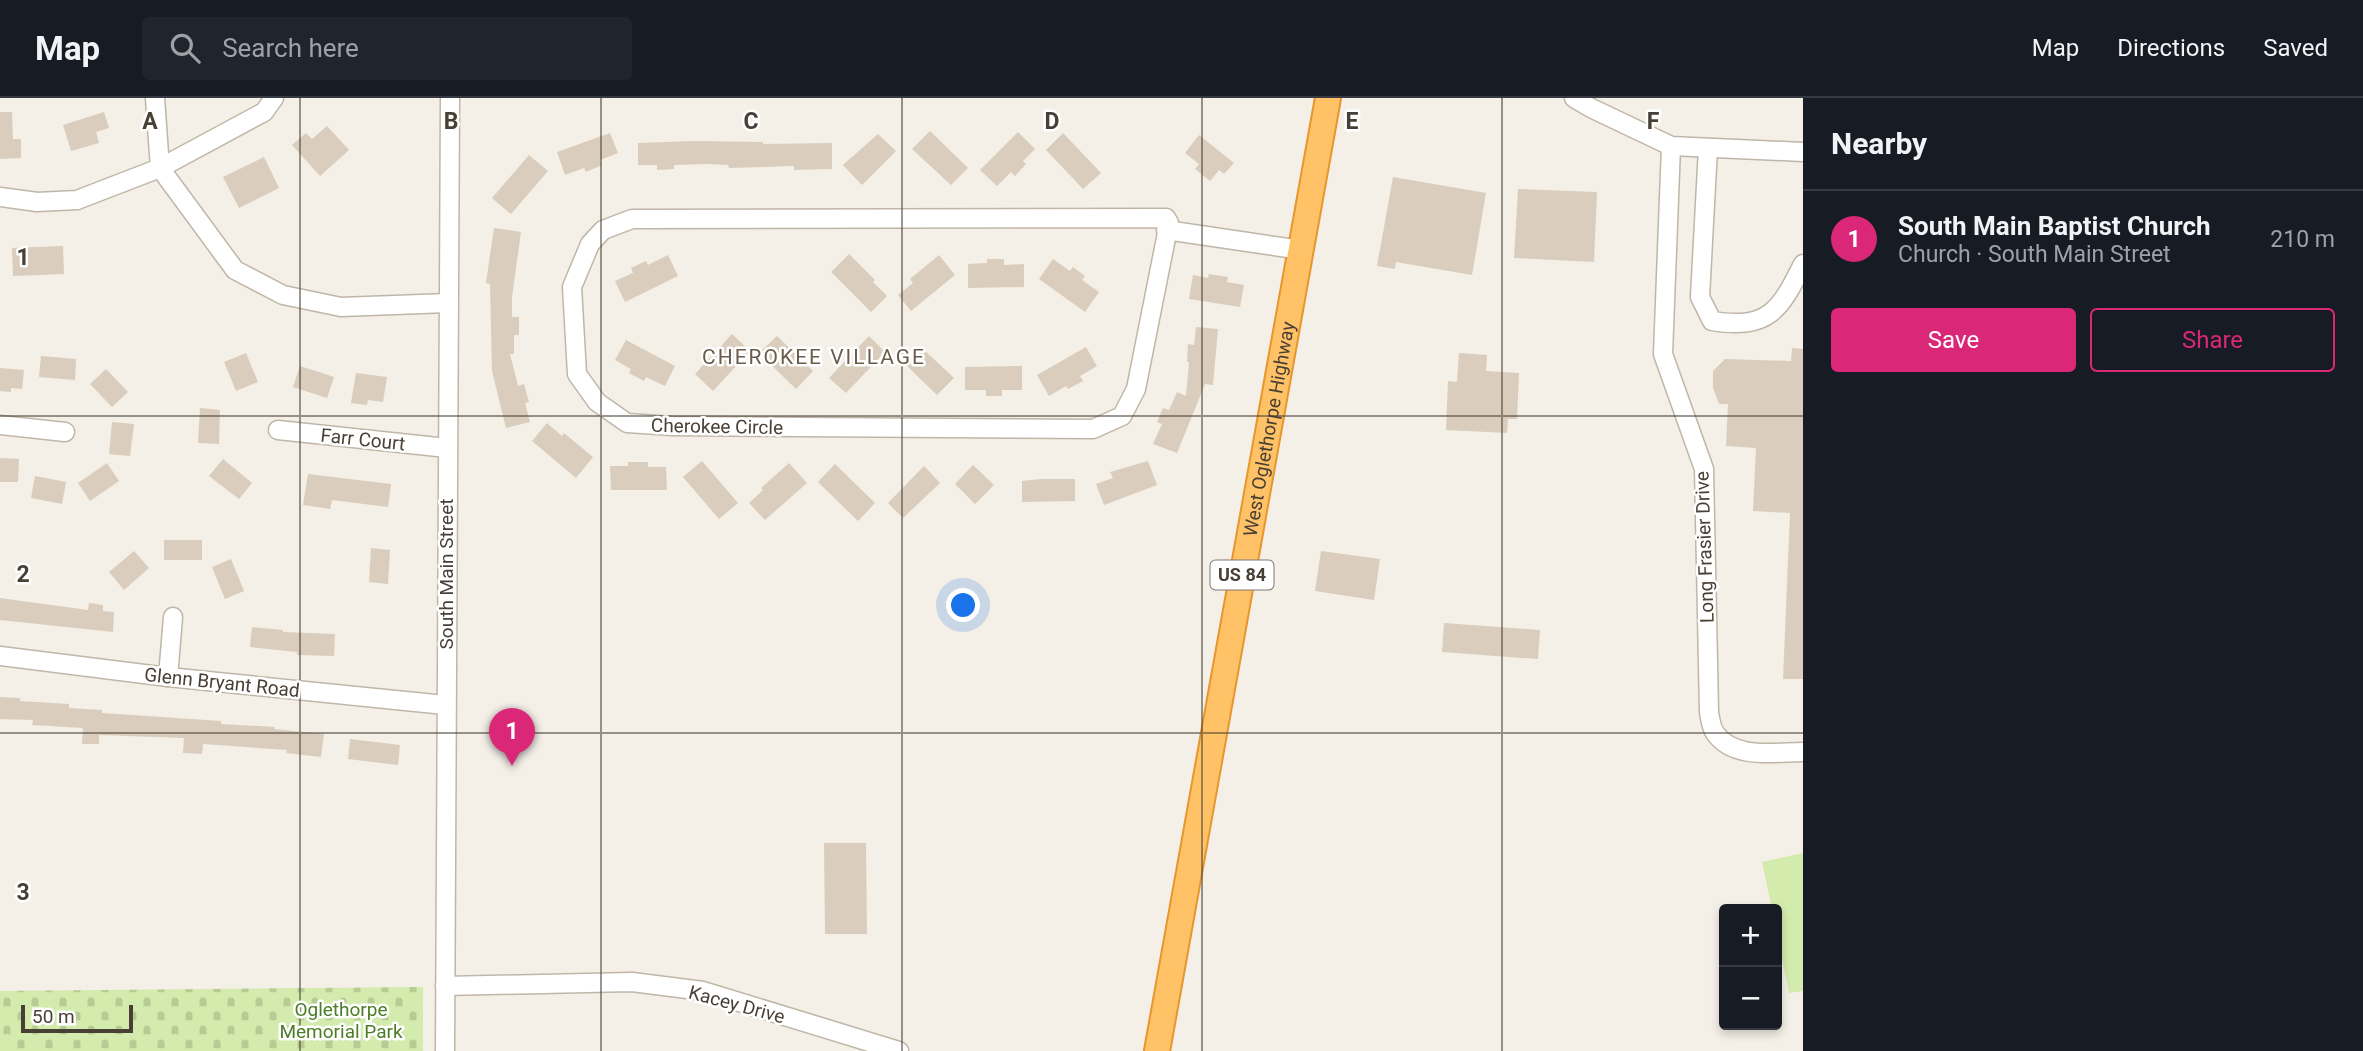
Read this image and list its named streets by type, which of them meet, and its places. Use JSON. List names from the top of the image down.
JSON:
{
  "streets": {
    "highway": ["West Oglethorpe Highway", "US 84"],
    "street": [
      "Cherokee Circle",
      "Farr Court",
      "Long Frasier Drive",
      "South Main Street",
      "Glenn Bryant Road",
      "Kacey Drive"
    ]
  },
  "crossings": [
    ["Cherokee Circle", "West Oglethorpe Highway"],
    ["Farr Court", "South Main Street"],
    ["South Main Street", "Glenn Bryant Road"],
    ["South Main Street", "Kacey Drive"]
  ],
  "districts": ["CHEROKEE VILLAGE"],
  "parks": ["Oglethorpe Memorial Park"],
  "scale_bar": "50 m",
  "page": {
    "header": "Map",
    "search": "Search here",
    "nav": ["Map", "Directions", "Saved"],
    "heading": "Nearby",
    "list": [
      {
        "mark": "1",
        "name": "South Main Baptist Church",
        "note": "Church · South Main Street",
        "value": "210 m"
      }
    ],
    "buttons": ["Save", "Share"],
    "pins": "1",
    "map_buttons": ["+", "−"],
    "scale": "50 m"
  },
  "grid": {
    "columns": [
      "A",
      "B",
      "C",
      "D",
      "E",
      "F"
    ],
    "rows": ["1", "2", "3"]
  }
}
